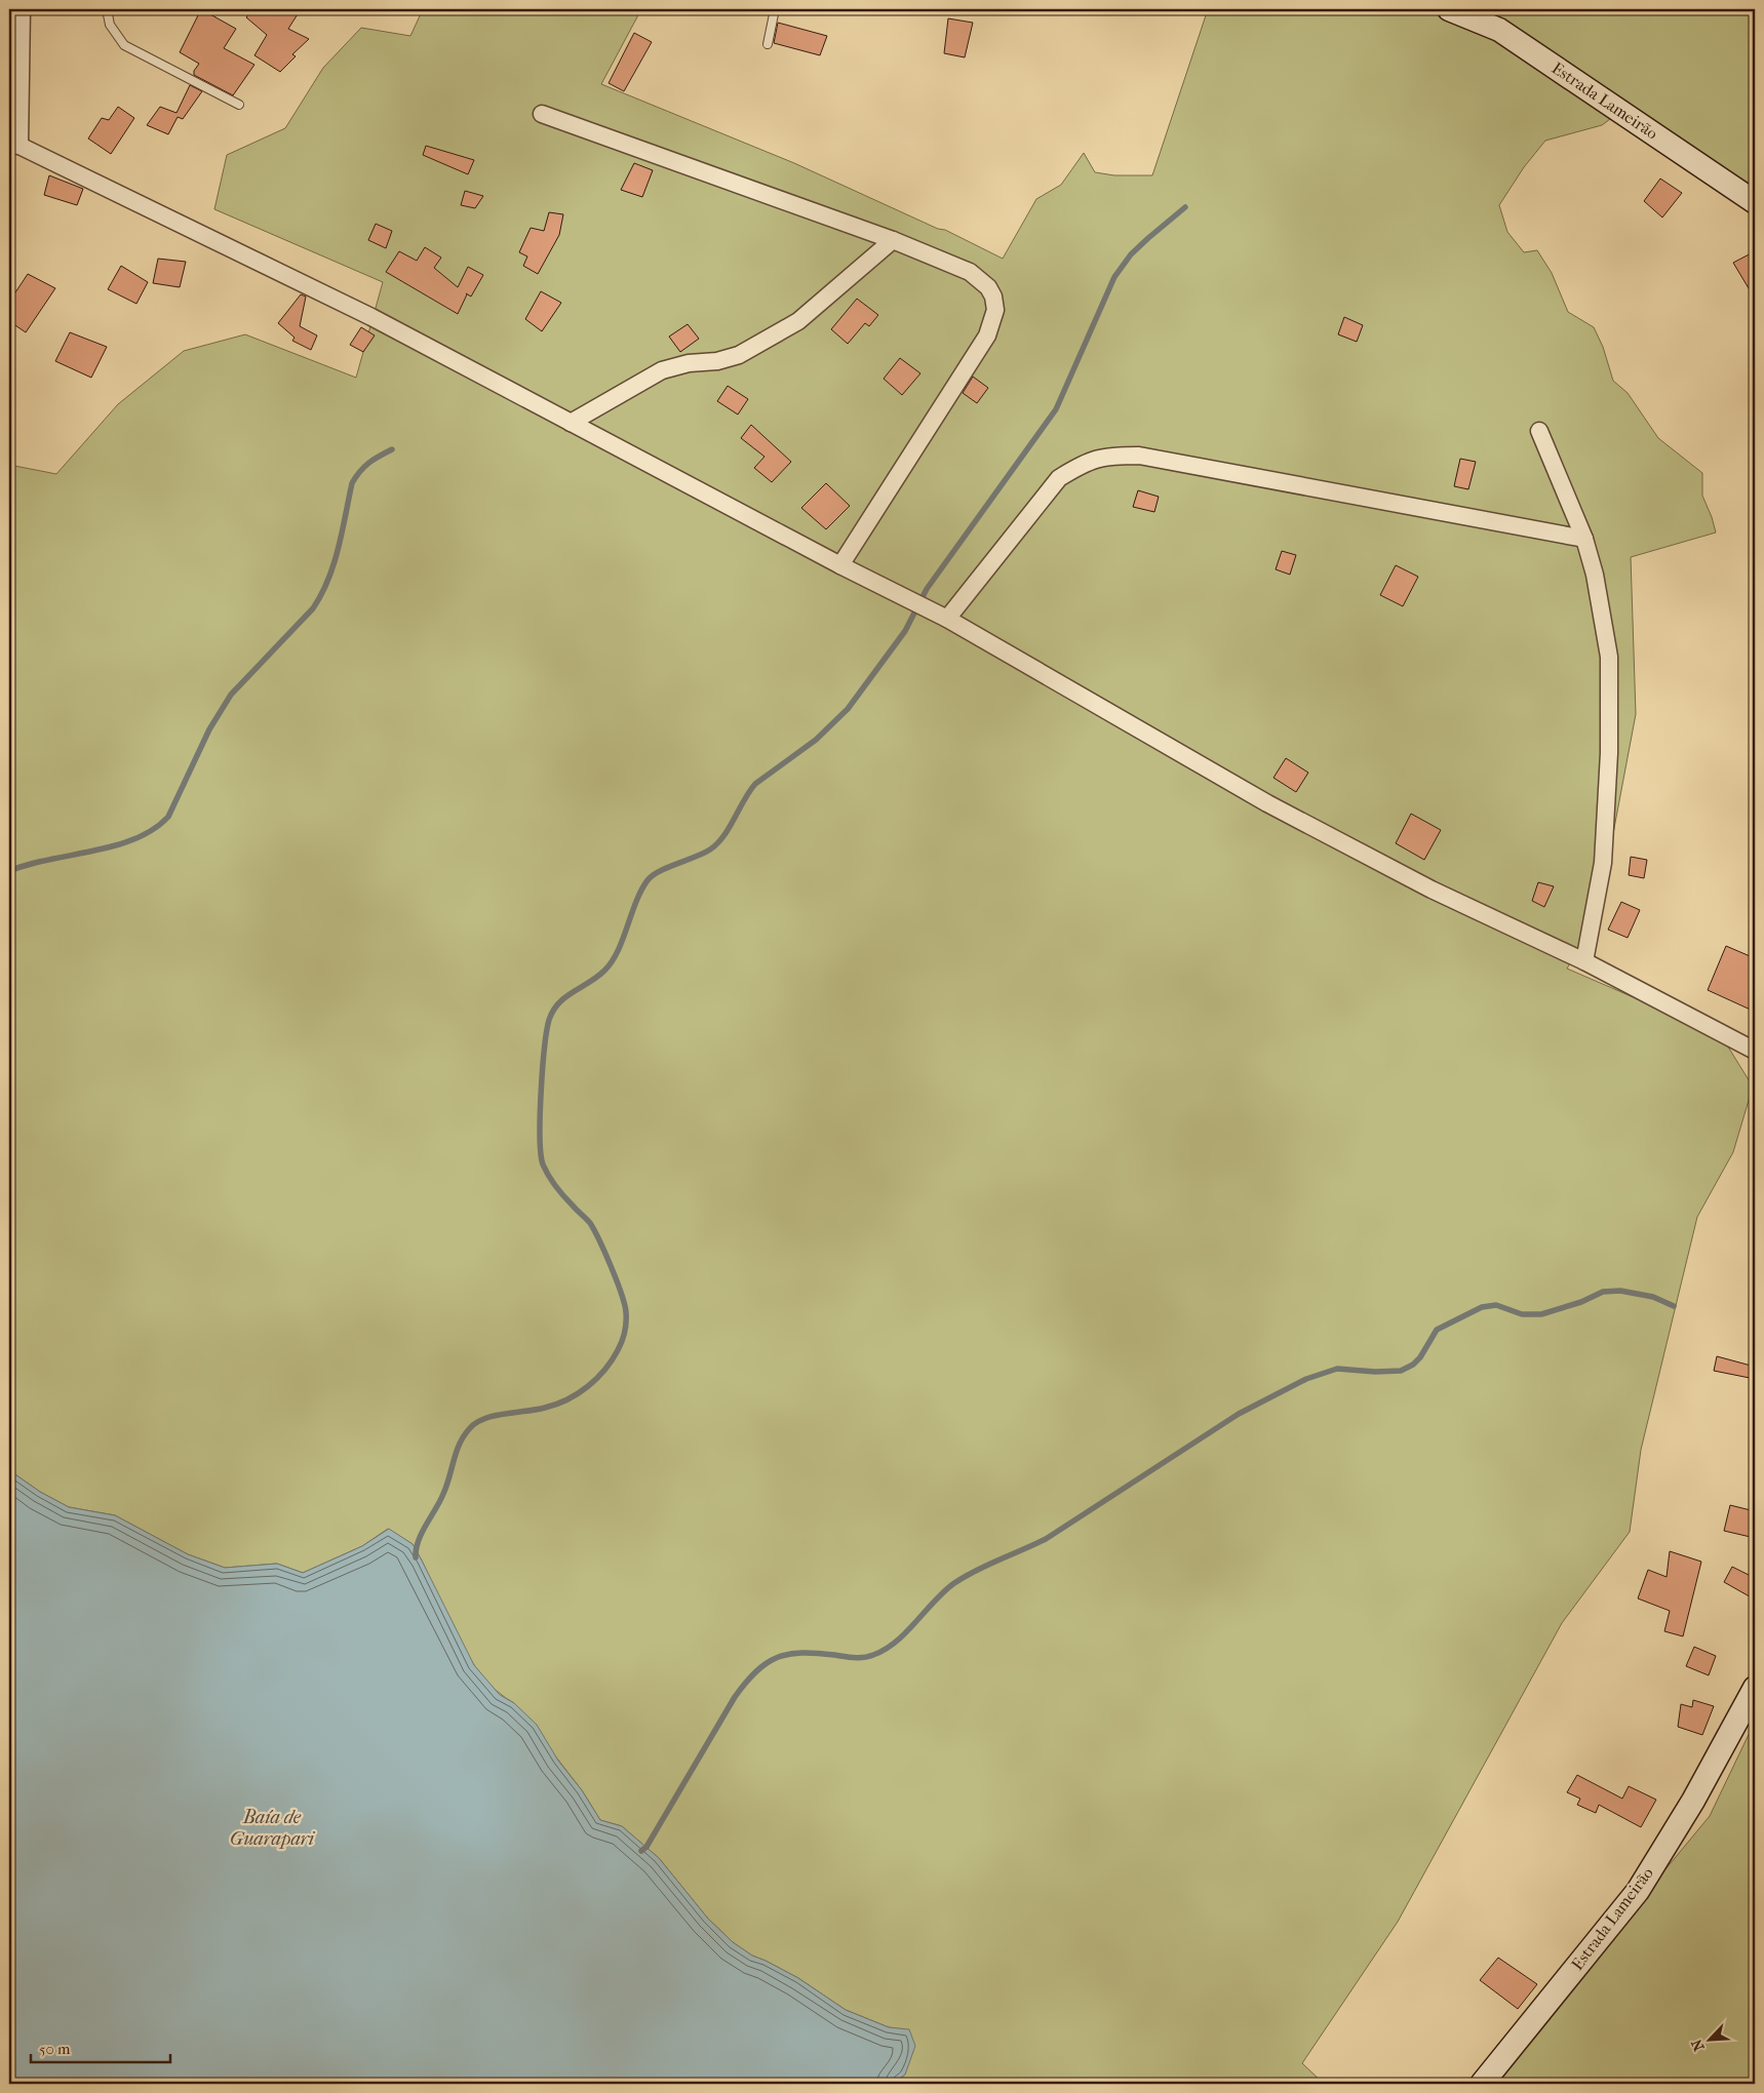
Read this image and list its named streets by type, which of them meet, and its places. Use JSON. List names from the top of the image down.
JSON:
{
  "streets": {
    "street": ["Estrada Lameirão"]
  },
  "water": ["Baía de Guarapari"],
  "scale_bar": "50 m",
  "north": "bottom left"
}
